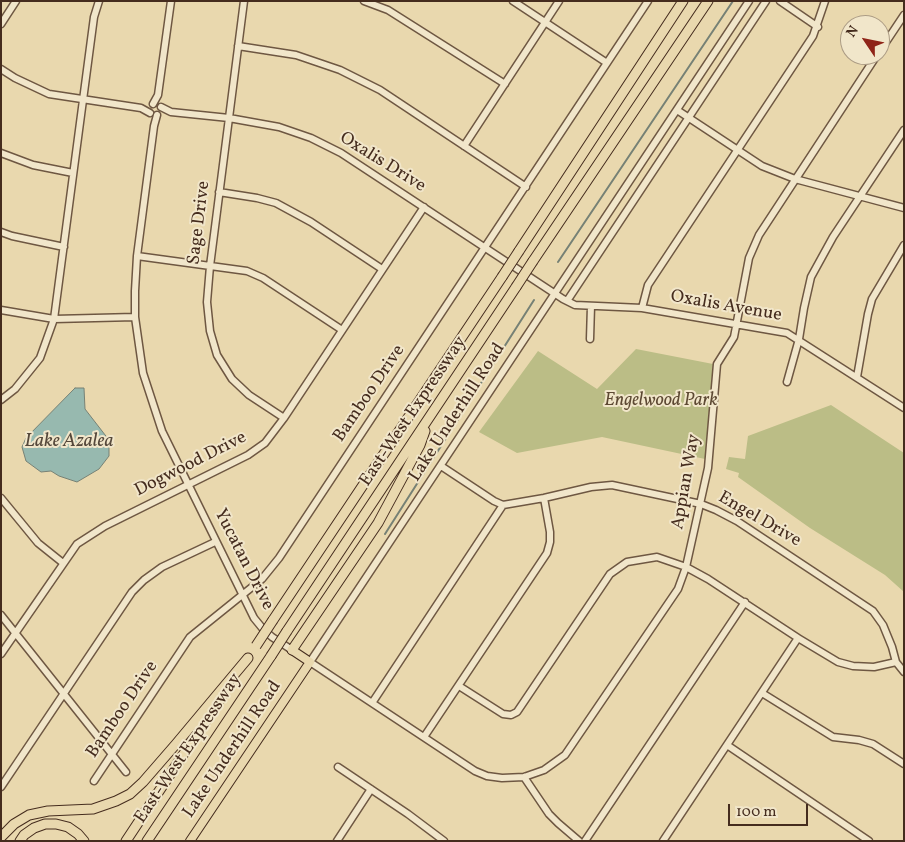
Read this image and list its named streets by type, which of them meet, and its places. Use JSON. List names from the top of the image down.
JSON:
{
  "streets": {
    "highway": ["East-West Expressway"],
    "main road": ["Lake Underhill Road", "Yucatan Drive"],
    "street": [
      "Oxalis Drive",
      "Sage Drive",
      "Oxalis Avenue",
      "Bamboo Drive",
      "Dogwood Drive",
      "Appian Way",
      "Engel Drive"
    ]
  },
  "crossings": [
    ["Oxalis Drive", "Sage Drive"],
    ["Oxalis Drive", "Oxalis Avenue"],
    ["Oxalis Drive", "Bamboo Drive"],
    ["Oxalis Drive", "Lake Underhill Road"],
    ["Oxalis Drive", "Dogwood Drive"],
    ["Oxalis Drive", "Yucatan Drive"],
    ["Sage Drive", "Dogwood Drive"],
    ["Oxalis Avenue", "Lake Underhill Road"],
    ["Oxalis Avenue", "Appian Way"],
    ["Bamboo Drive", "Yucatan Drive"],
    ["Lake Underhill Road", "Yucatan Drive"],
    ["Dogwood Drive", "Yucatan Drive"],
    ["Appian Way", "Engel Drive"],
    ["Appian Way", "Yucatan Drive"]
  ],
  "water": ["Lake Azalea"],
  "parks": ["Engelwood Park"],
  "scale_bar": "100 m",
  "north": "top left"
}
